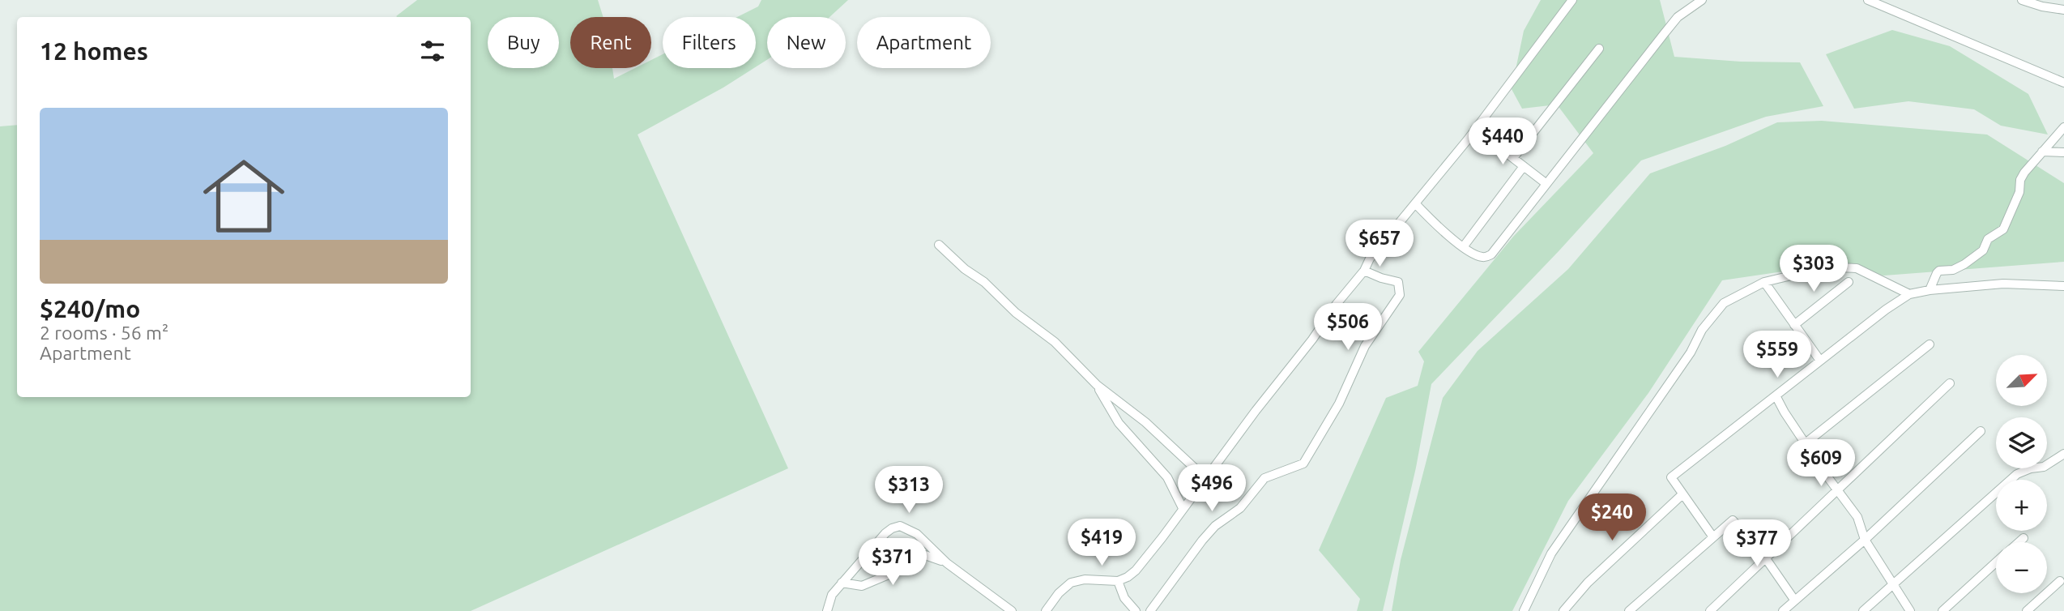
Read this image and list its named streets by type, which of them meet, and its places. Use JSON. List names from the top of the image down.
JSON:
{
  "north": "top right",
  "page": {
    "chip": [
      "Buy",
      "Rent",
      "Filters",
      "New",
      "Apartment"
    ],
    "heading": "12 homes",
    "list": [
      {
        "name": "$240/mo",
        "note": "2 rooms · 56 m² · Apartment"
      }
    ],
    "price": [
      "$440",
      "$657",
      "$303",
      "$506",
      "$559",
      "$609",
      "$496",
      "$313",
      "$240",
      "$419",
      "$377",
      "$371"
    ],
    "map_buttons": ["+", "−"]
  }
}
